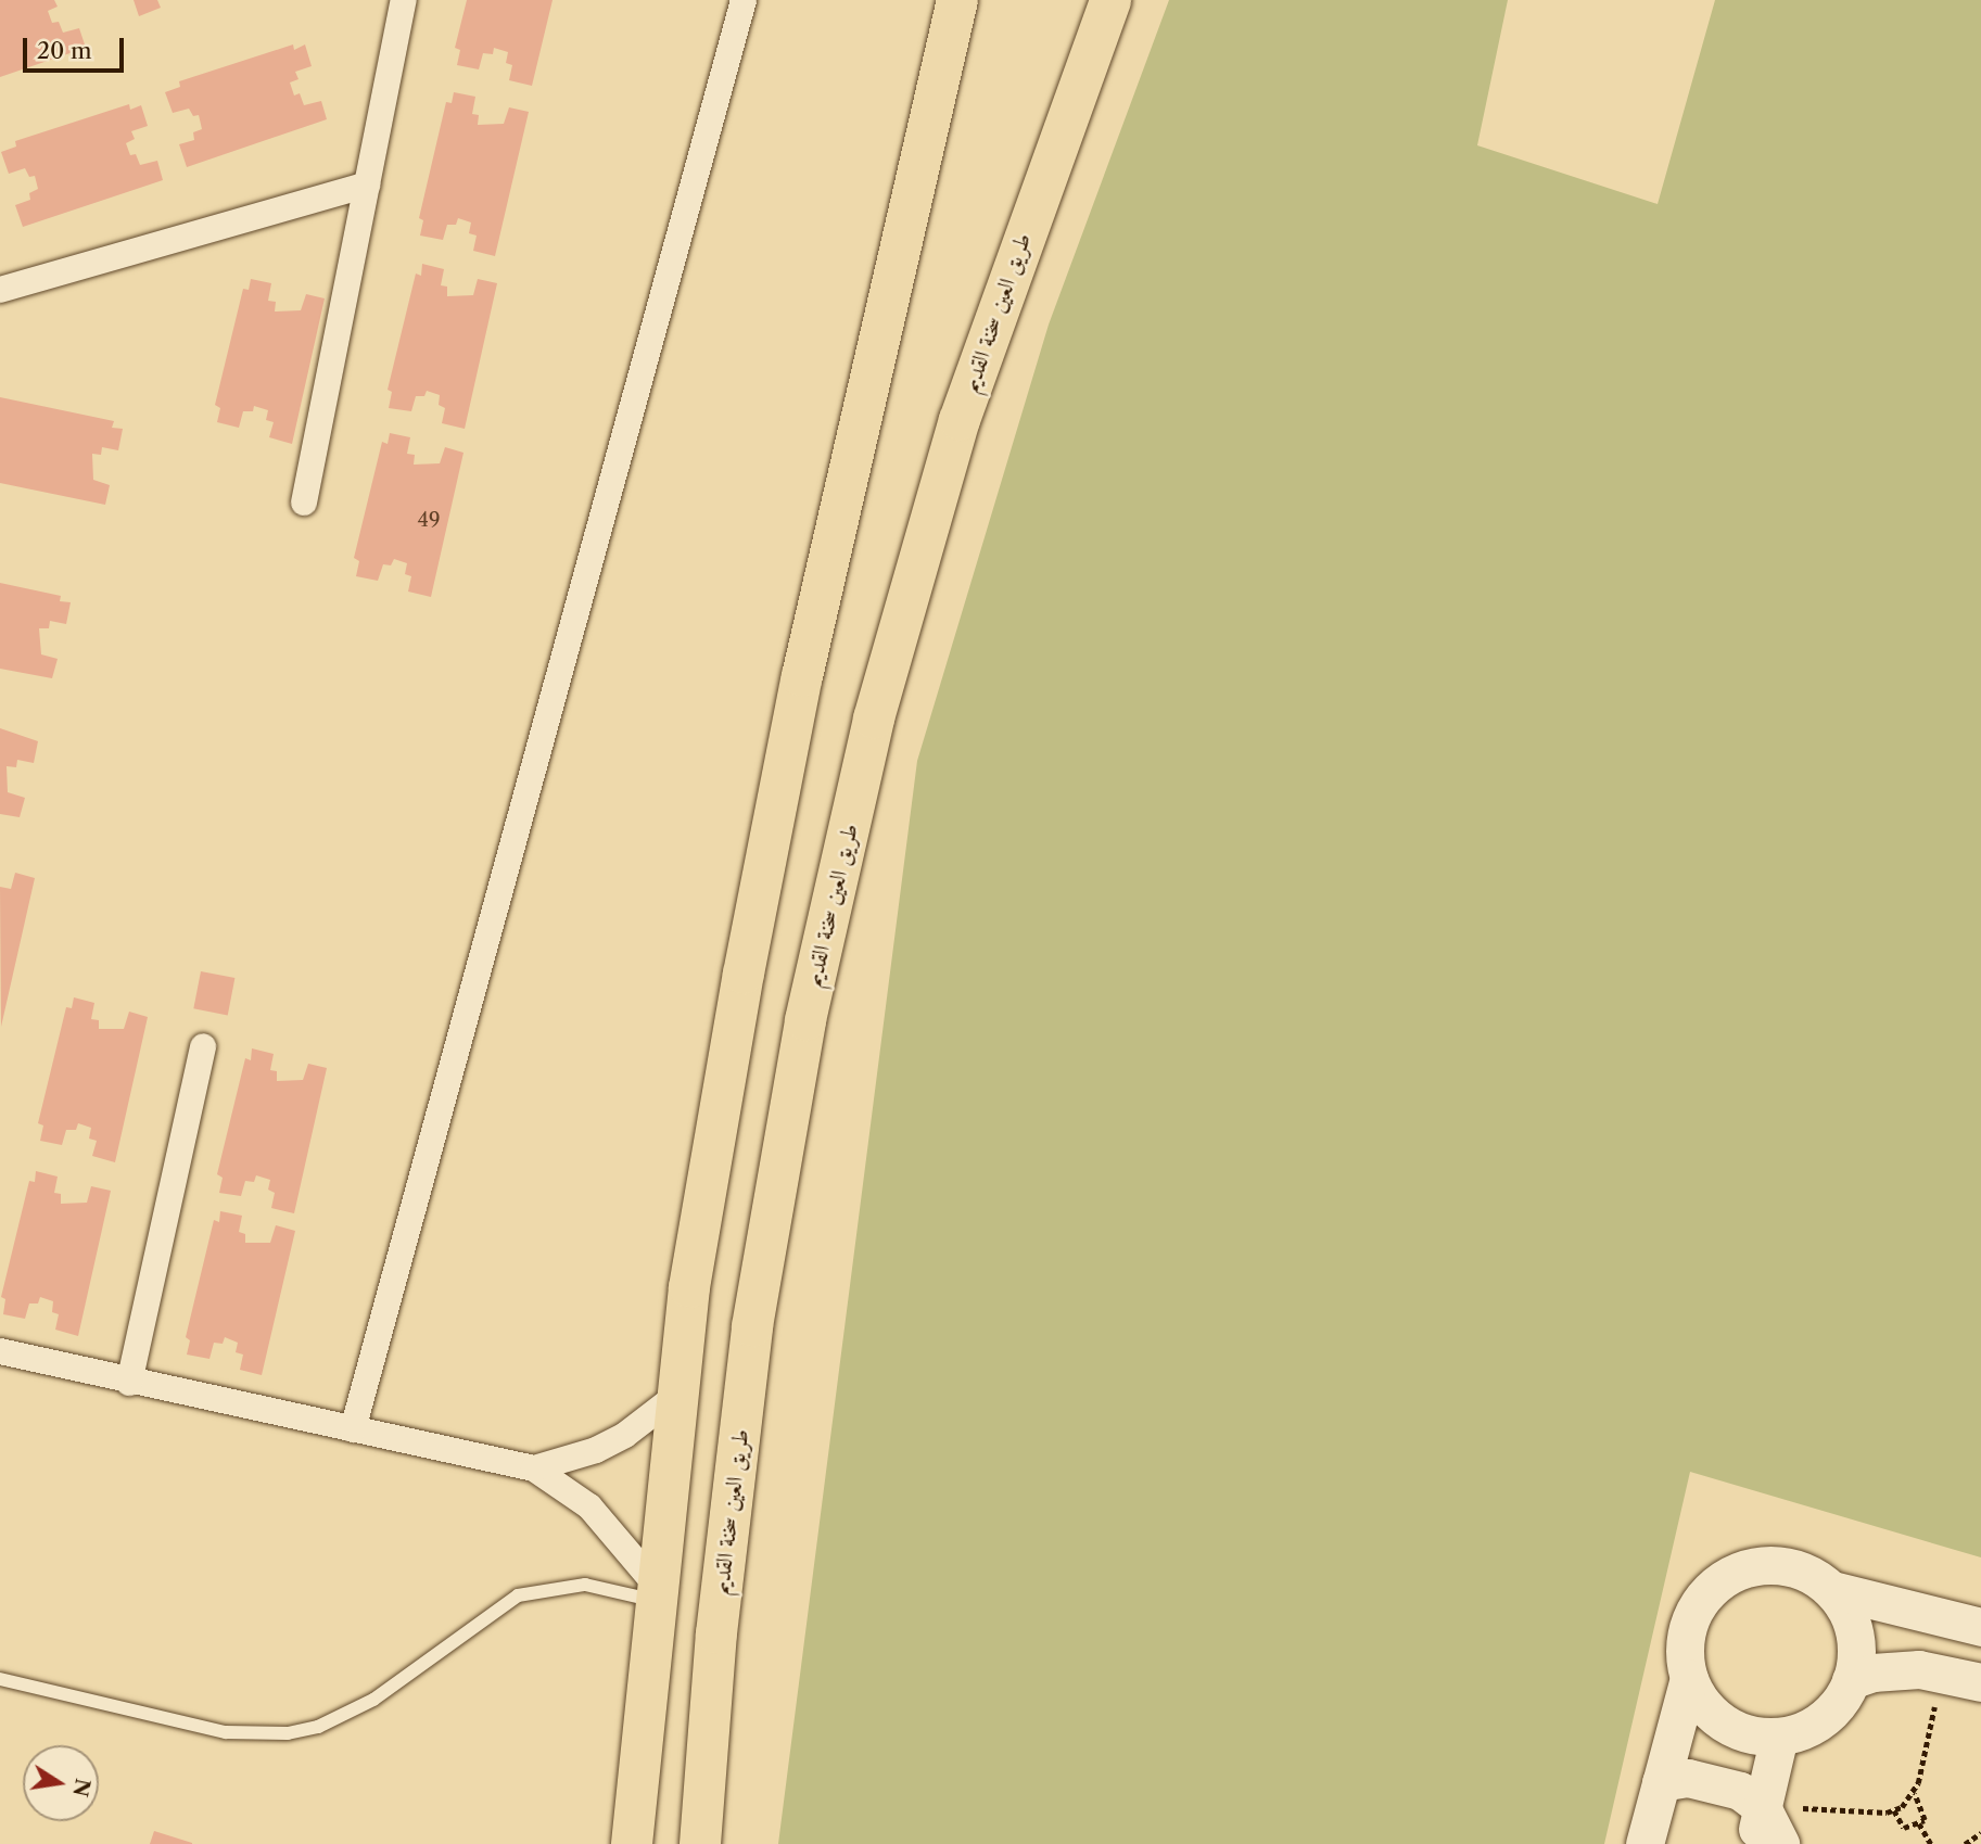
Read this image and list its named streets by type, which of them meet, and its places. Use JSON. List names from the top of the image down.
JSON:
{
  "streets": {
    "main road": ["طريق العين سخنة القديم"]
  },
  "house_numbers": ["49"],
  "scale_bar": "20 m",
  "north": "right"
}
